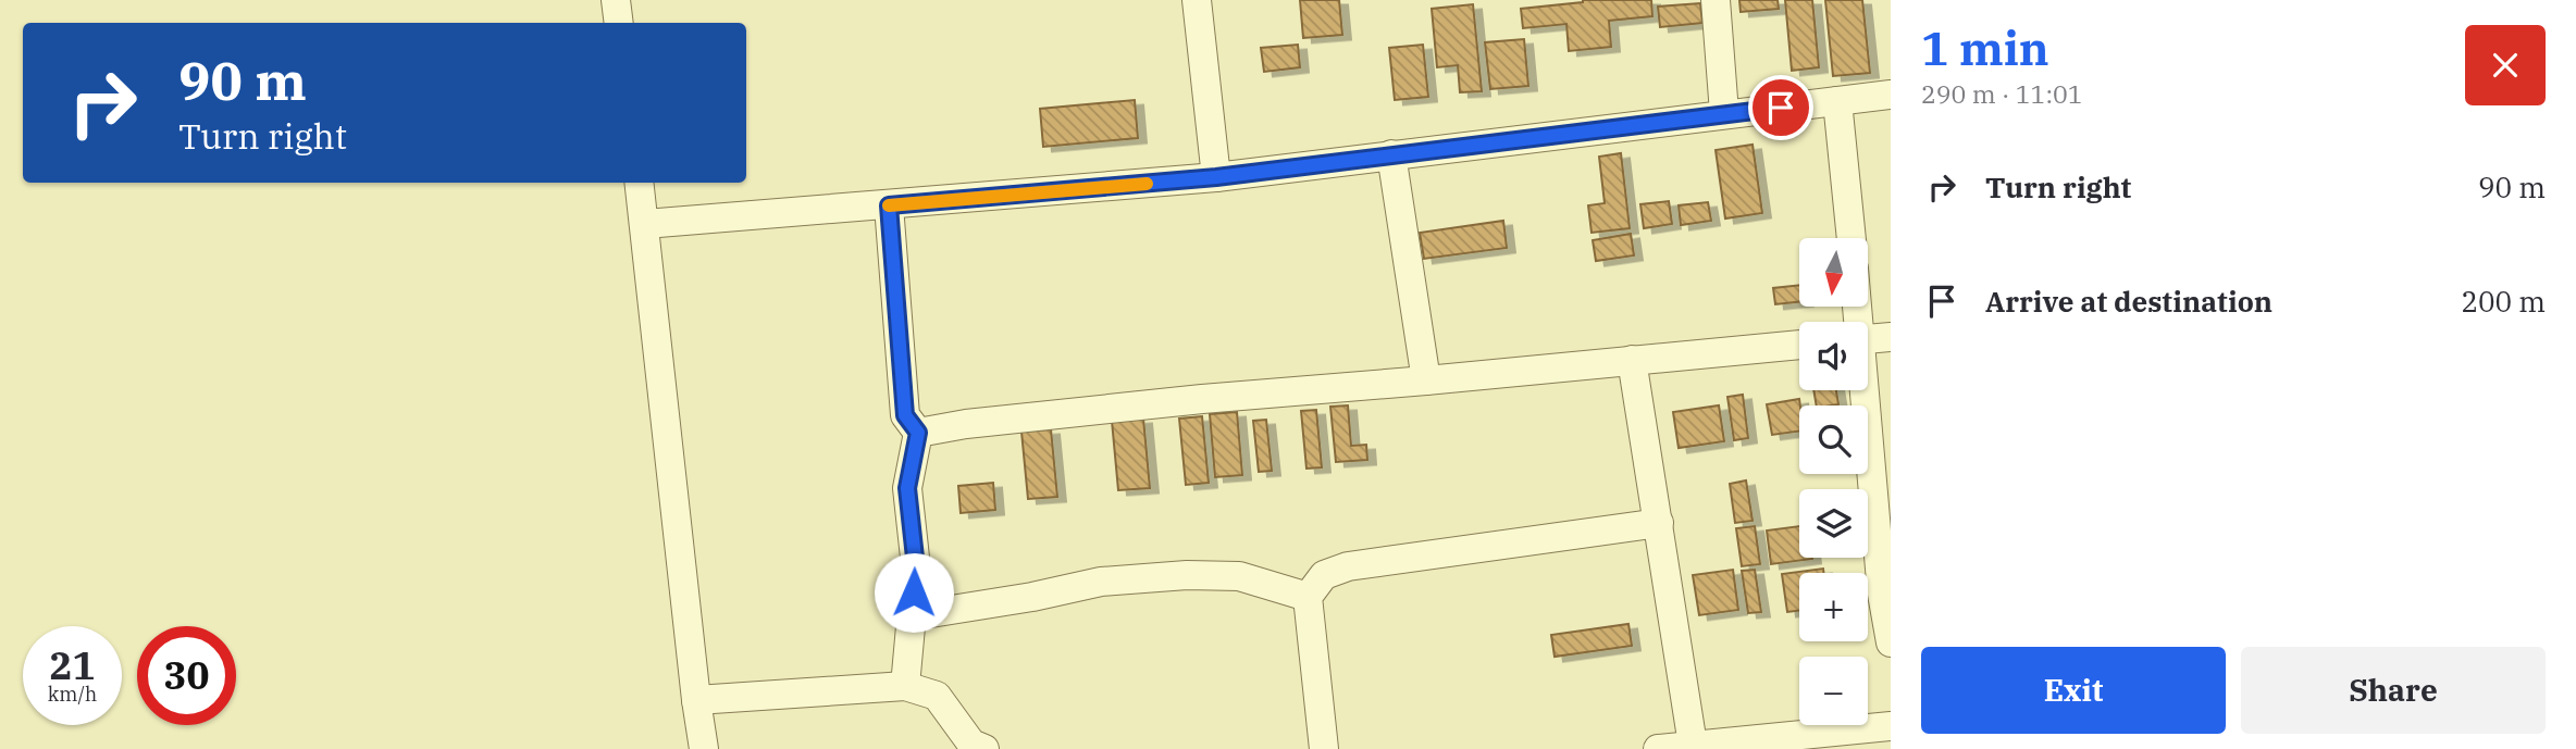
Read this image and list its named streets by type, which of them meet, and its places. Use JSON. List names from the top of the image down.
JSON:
{
  "north": "bottom",
  "page": {
    "heading": ["1 min", "290 m · 11:01"],
    "turn": ["90 m", "Turn right"],
    "list": [
      {
        "name": "Turn right",
        "value": "90 m"
      },
      {
        "name": "Arrive at destination",
        "value": "200 m"
      }
    ],
    "map_buttons": ["+", "−"],
    "speed": "21 km/h",
    "limit": "30",
    "buttons": ["Exit", "Share"]
  }
}
